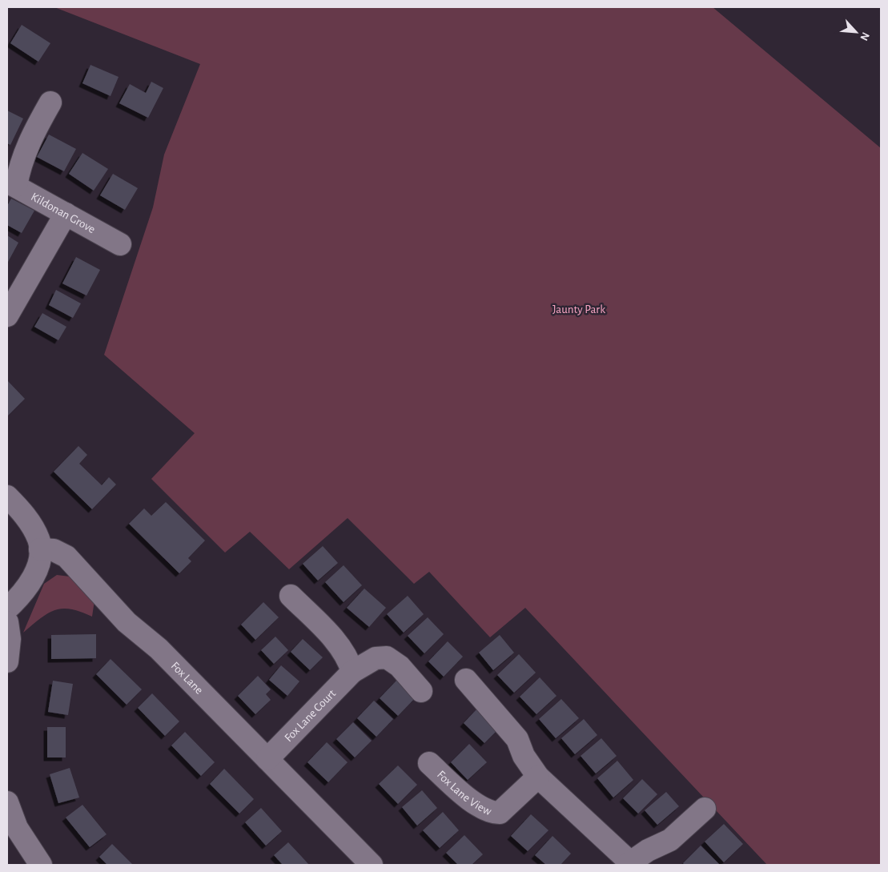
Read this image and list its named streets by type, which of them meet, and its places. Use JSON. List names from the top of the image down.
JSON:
{
  "streets": {
    "street": [
      "Kildonan Grove",
      "Fox Lane",
      "Fox Lane Court",
      "Fox Lane View"
    ]
  },
  "crossings": [
    ["Fox Lane", "Fox Lane Court"]
  ],
  "parks": ["Jaunty Park"],
  "north": "bottom right"
}
